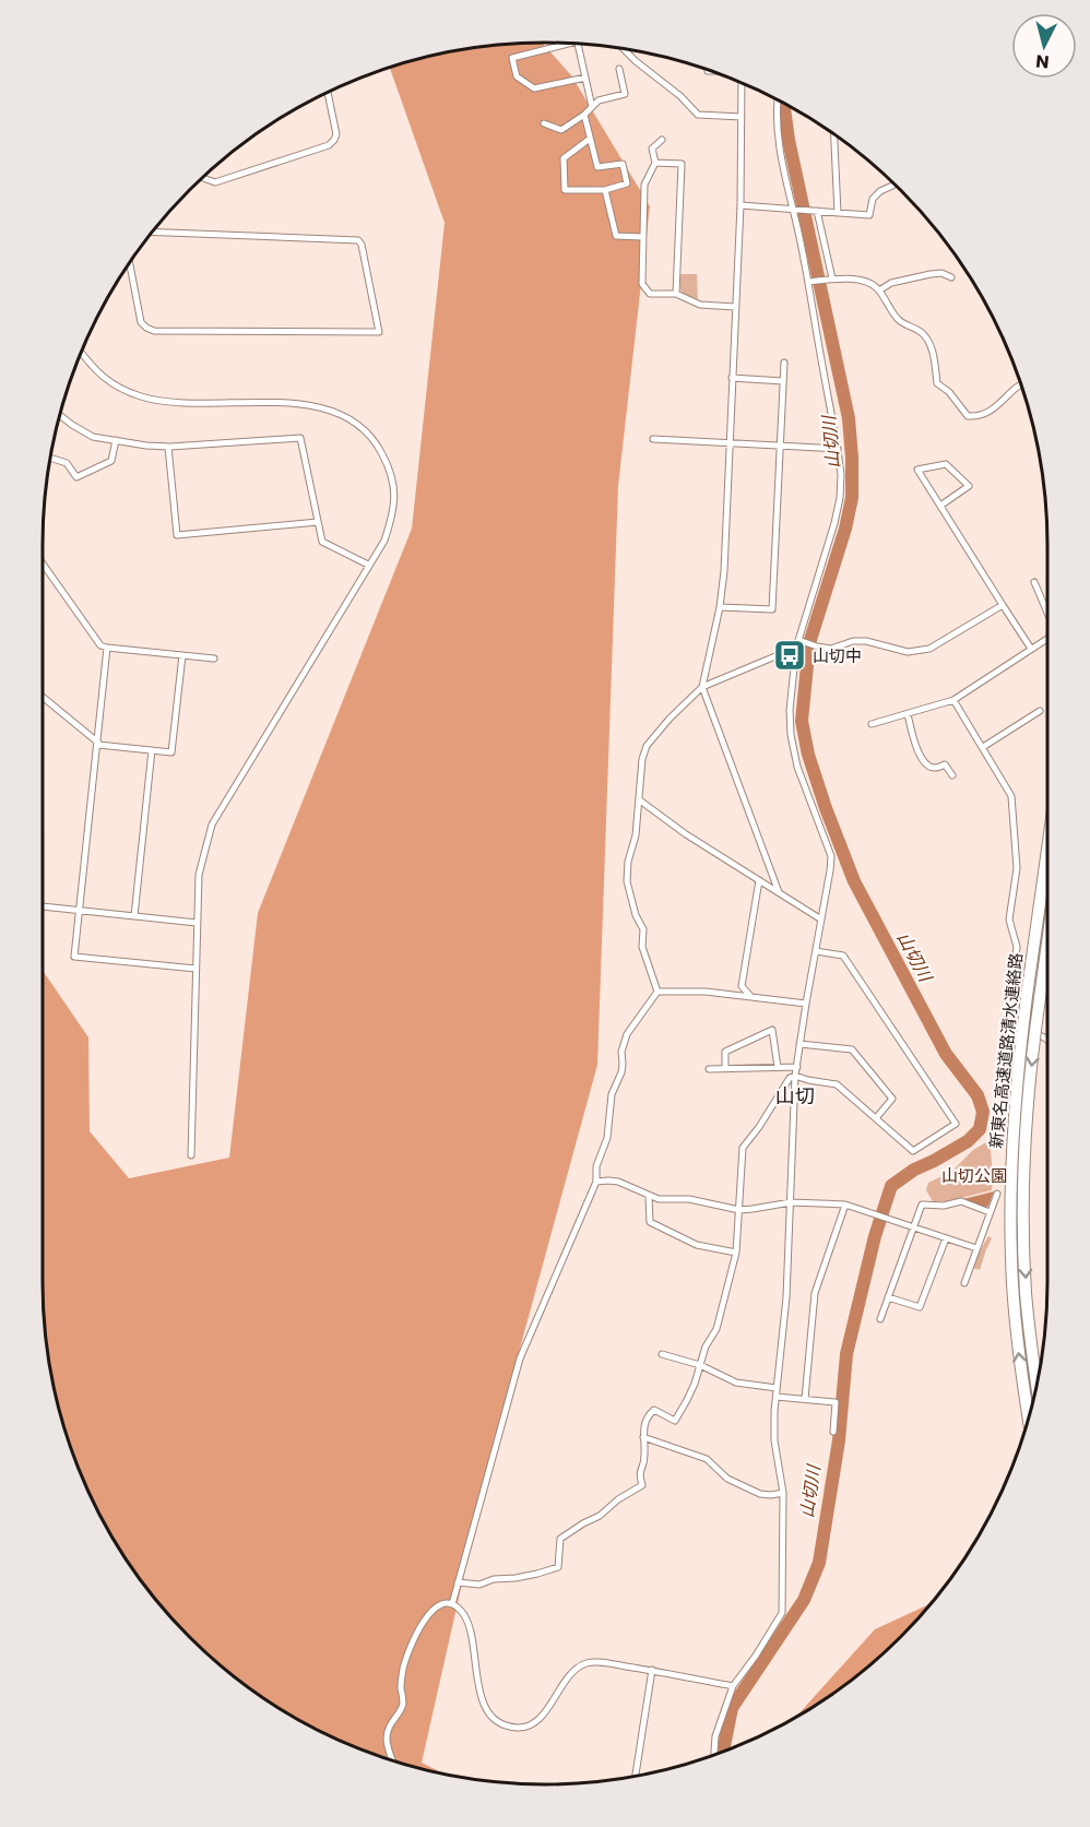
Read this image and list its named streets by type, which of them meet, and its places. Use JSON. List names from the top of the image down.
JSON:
{
  "streets": {
    "highway": ["新東名高速道路清水連絡路"]
  },
  "districts": ["山切"],
  "water": ["山切川"],
  "parks": ["山切公園"],
  "places": {
    "bus stop": ["山切中"]
  },
  "north": "bottom"
}
